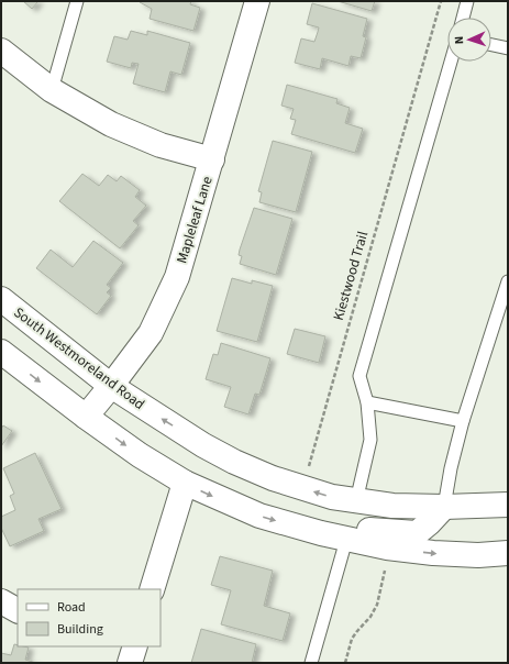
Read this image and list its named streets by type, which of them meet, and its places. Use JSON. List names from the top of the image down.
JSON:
{
  "streets": {
    "main road": ["Mapleleaf Lane", "South Westmoreland Road"],
    "path": ["Kiestwood Trail"]
  },
  "crossings": [
    ["Mapleleaf Lane", "South Westmoreland Road"]
  ],
  "legend": ["Road", "Building"],
  "north": "left"
}
